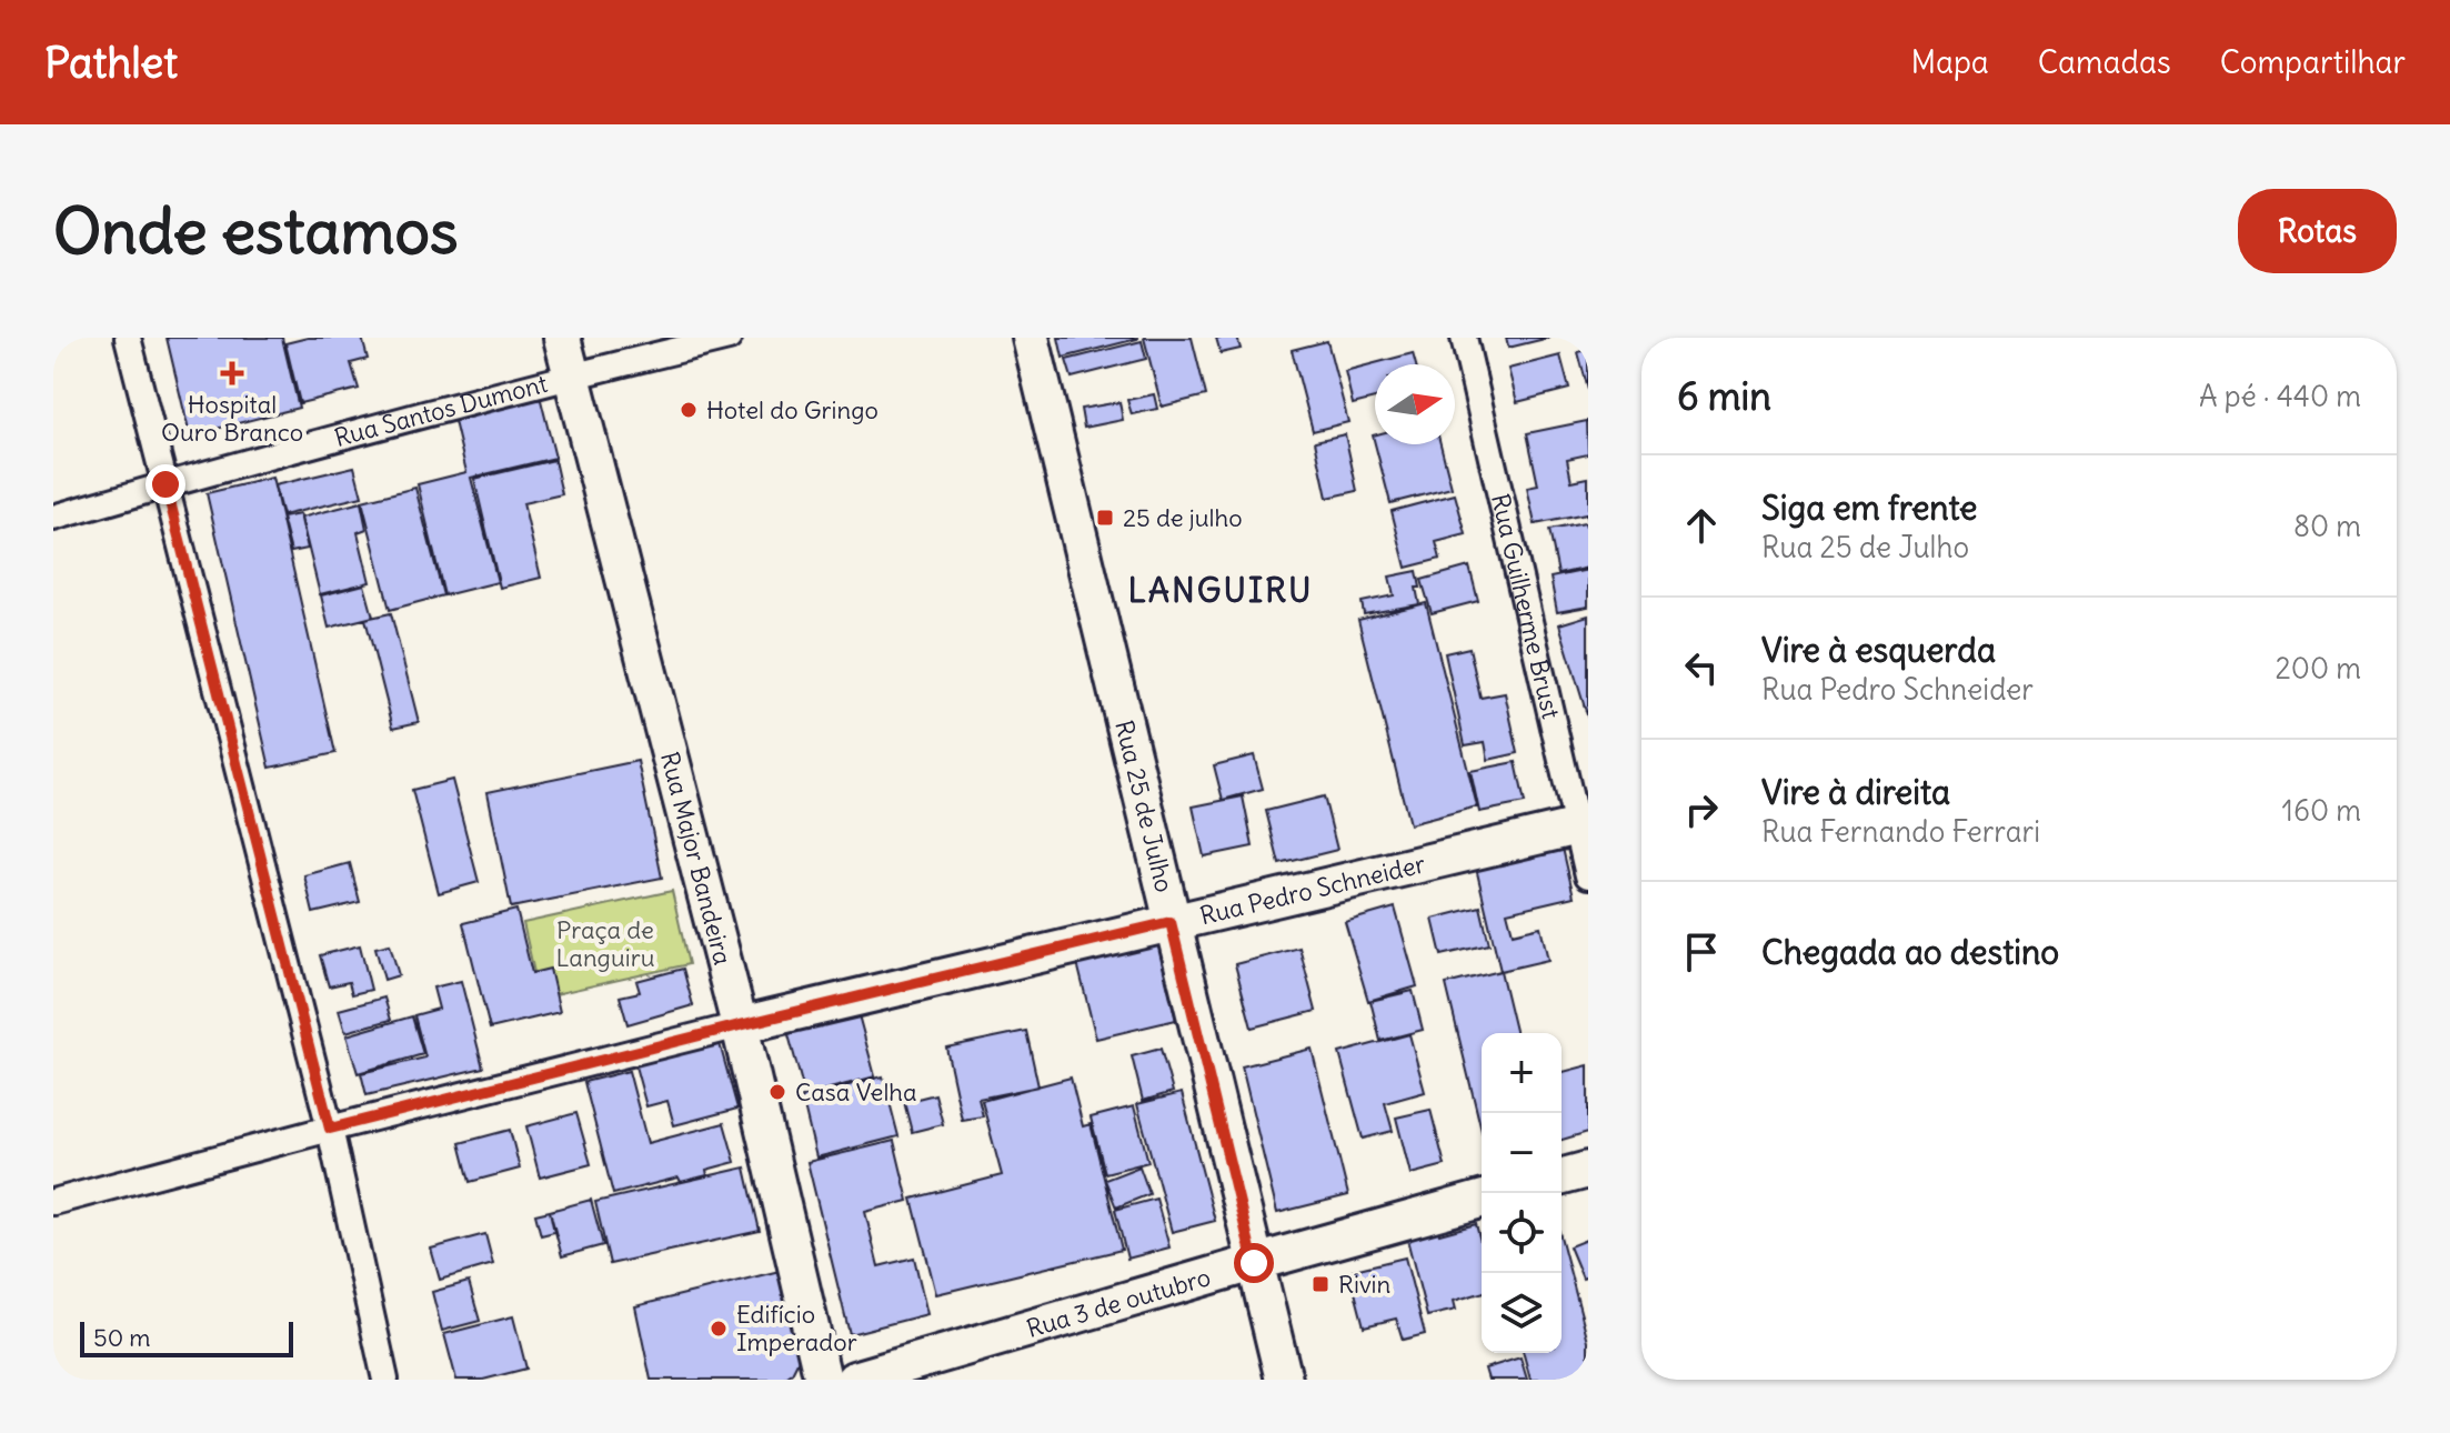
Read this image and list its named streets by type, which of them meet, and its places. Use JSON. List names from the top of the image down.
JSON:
{
  "streets": {
    "main road": [
      "Rua 25 de Julho",
      "Rua Major Bandeira",
      "Rua Pedro Schneider",
      "Rua 3 de outubro"
    ],
    "street": ["Rua Santos Dumont", "Rua Guilherme Brust"]
  },
  "crossings": [
    ["Rua Santos Dumont", "Rua Major Bandeira"],
    ["Rua Guilherme Brust", "Rua Pedro Schneider"],
    ["Rua 25 de Julho", "Rua Pedro Schneider"],
    ["Rua 25 de Julho", "Rua 3 de outubro"],
    ["Rua Major Bandeira", "Rua Pedro Schneider"]
  ],
  "districts": ["LANGUIRU"],
  "parks": ["Praça de Languiru"],
  "places": {
    "health": ["Hospital Ouro Branco"],
    "other": ["Hotel do Gringo", "Casa Velha", "Edifício Imperador"],
    "transit": ["25 de julho", "Rivin"]
  },
  "scale_bar": "50 m",
  "north": "right",
  "page": {
    "header": "Pathlet",
    "nav": ["Mapa", "Camadas", "Compartilhar"],
    "buttons": "Rotas",
    "title": "Onde estamos",
    "heading": ["6 min", "A pé · 440 m"],
    "list": [
      ["Siga em frente", "Rua 25 de Julho", "80 m"],
      ["Vire à esquerda", "Rua Pedro Schneider", "200 m"],
      ["Vire à direita", "Rua Fernando Ferrari", "160 m"],
      "Chegada ao destino"
    ],
    "map_buttons": ["+", "−"],
    "scale": "50 m"
  }
}
